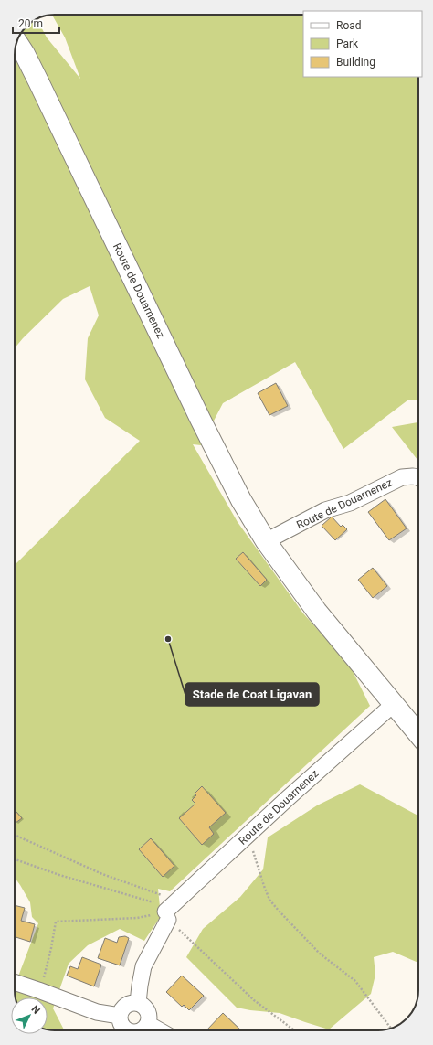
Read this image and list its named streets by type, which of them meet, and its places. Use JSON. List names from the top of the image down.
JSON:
{
  "streets": {
    "main road": ["Route de Douarnenez"]
  },
  "places": ["Stade de Coat Ligavan"],
  "legend": ["Road", "Park", "Building"],
  "scale_bar": "20 m",
  "north": "top right"
}
